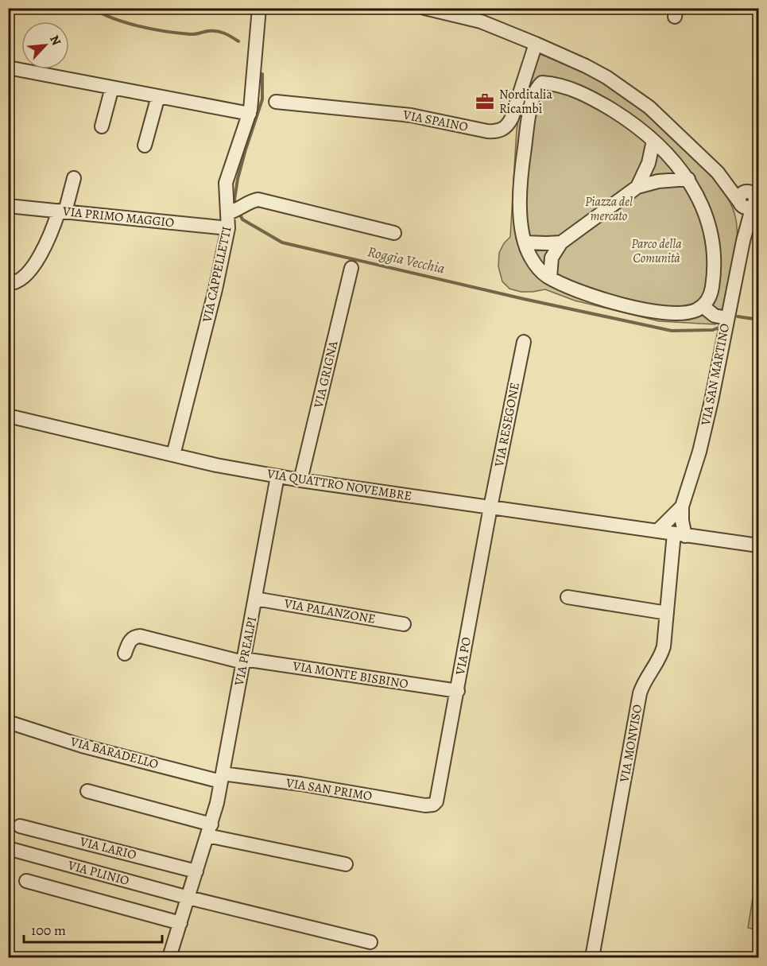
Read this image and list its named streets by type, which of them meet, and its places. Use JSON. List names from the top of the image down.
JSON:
{
  "streets": {
    "street": [
      "VIA SPAINO",
      "VIA PRIMO MAGGIO",
      "VIA CAPPELLETTI",
      "VIA GRIGNA",
      "VIA SAN MARTINO",
      "VIA RESEGONE",
      "VIA QUATTRO NOVEMBRE",
      "VIA PALANZONE",
      "VIA PREALPI",
      "VIA PO",
      "VIA MONTE BISBINO",
      "VIA MONVISO",
      "VIA BARADELLO",
      "VIA SAN PRIMO",
      "VIA LARIO",
      "VIA PLINIO"
    ]
  },
  "crossings": [
    ["VIA PRIMO MAGGIO", "VIA CAPPELLETTI"],
    ["VIA CAPPELLETTI", "VIA QUATTRO NOVEMBRE"],
    ["VIA GRIGNA", "VIA QUATTRO NOVEMBRE"],
    ["VIA SAN MARTINO", "VIA MONVISO"],
    ["VIA RESEGONE", "VIA QUATTRO NOVEMBRE"],
    ["VIA RESEGONE", "VIA PO"],
    ["VIA QUATTRO NOVEMBRE", "VIA PREALPI"],
    ["VIA QUATTRO NOVEMBRE", "VIA PO"],
    ["VIA QUATTRO NOVEMBRE", "VIA MONVISO"],
    ["VIA PALANZONE", "VIA PREALPI"],
    ["VIA PREALPI", "VIA MONTE BISBINO"],
    ["VIA PREALPI", "VIA BARADELLO"],
    ["VIA PREALPI", "VIA SAN PRIMO"],
    ["VIA PREALPI", "VIA LARIO"],
    ["VIA PREALPI", "VIA PLINIO"],
    ["VIA PO", "VIA MONTE BISBINO"],
    ["VIA PO", "VIA SAN PRIMO"],
    ["VIA BARADELLO", "VIA SAN PRIMO"]
  ],
  "water": ["Roggia Vecchia"],
  "parks": ["Piazza del mercato", "Parco della Comunità"],
  "places": {
    "office": ["Norditalia Ricambi"]
  },
  "scale_bar": "100 m",
  "north": "top right"
}
